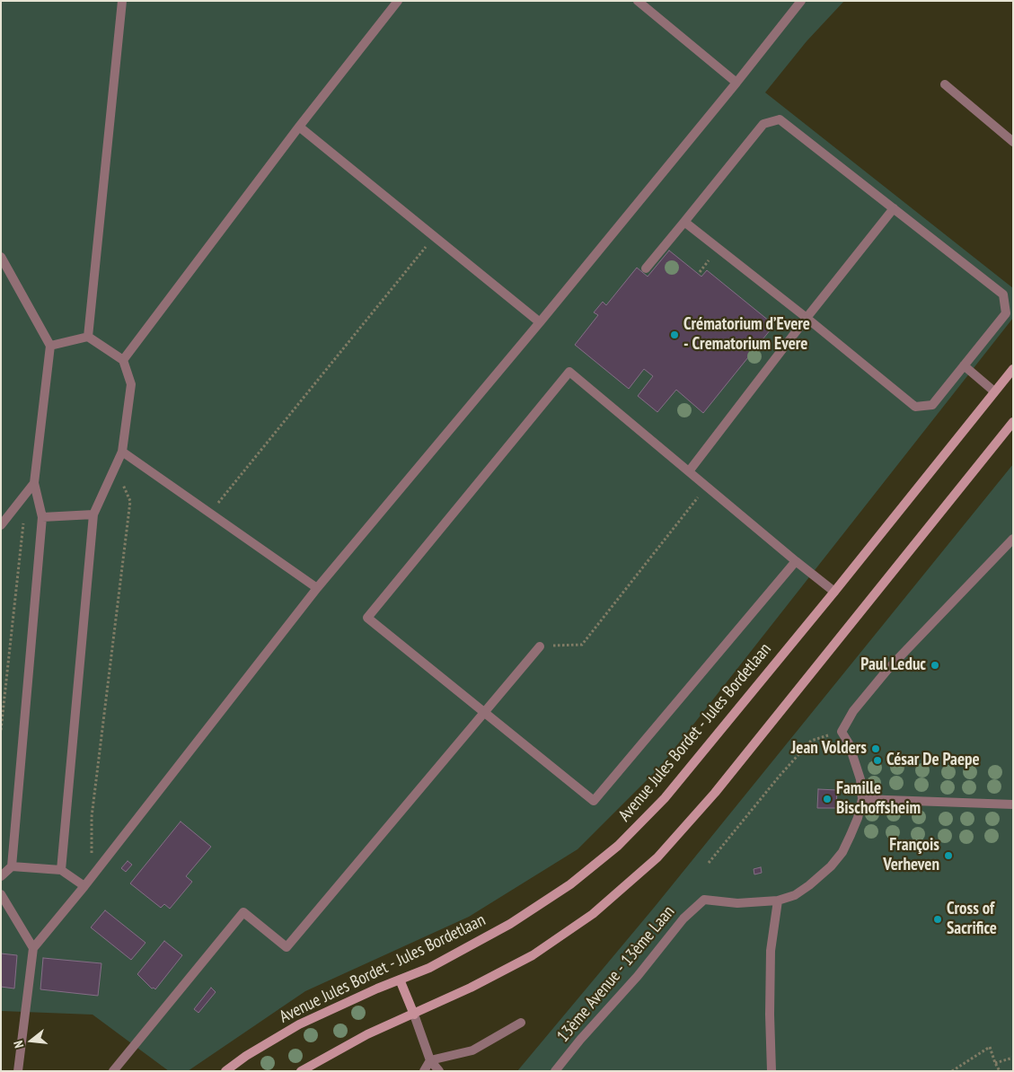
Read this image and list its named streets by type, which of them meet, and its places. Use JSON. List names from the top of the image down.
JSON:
{
  "streets": {
    "main road": ["Avenue Jules Bordet - Jules Bordetlaan"],
    "street": ["13ème Avenue - 13ème Laan"]
  },
  "places": [
    "Crématorium d’Evere - Crematorium Evere",
    "Paul Leduc",
    "Jean Volders",
    "César De Paepe",
    "Famille Bischoffsheim",
    "François Verheven",
    "Cross of Sacrifice"
  ],
  "north": "left"
}
